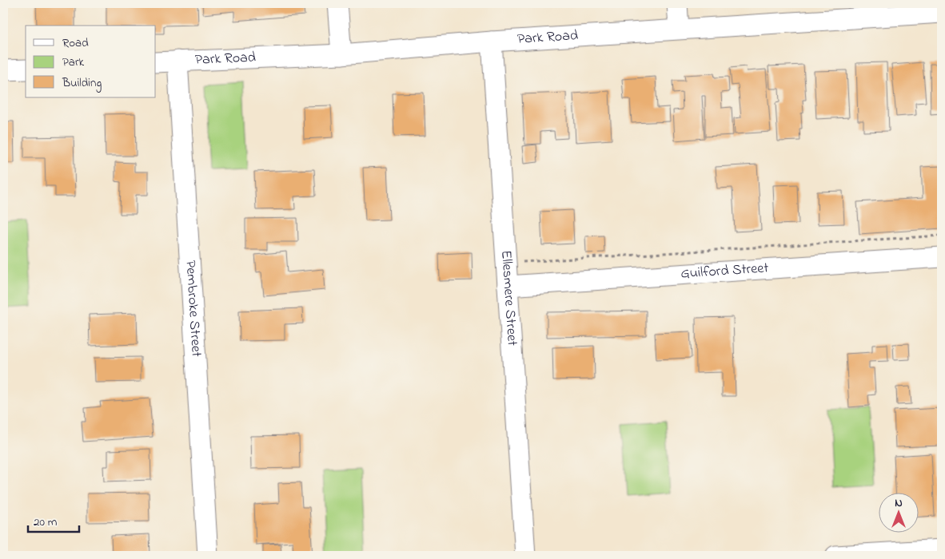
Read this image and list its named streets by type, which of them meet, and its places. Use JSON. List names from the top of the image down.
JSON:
{
  "streets": {
    "street": [
      "Park Road",
      "Guilford Street",
      "Ellesmere Street",
      "Pembroke Street"
    ]
  },
  "crossings": [
    ["Park Road", "Ellesmere Street"],
    ["Park Road", "Pembroke Street"],
    ["Guilford Street", "Ellesmere Street"]
  ],
  "legend": ["Road", "Park", "Building"],
  "scale_bar": "20 m",
  "north": "top"
}
